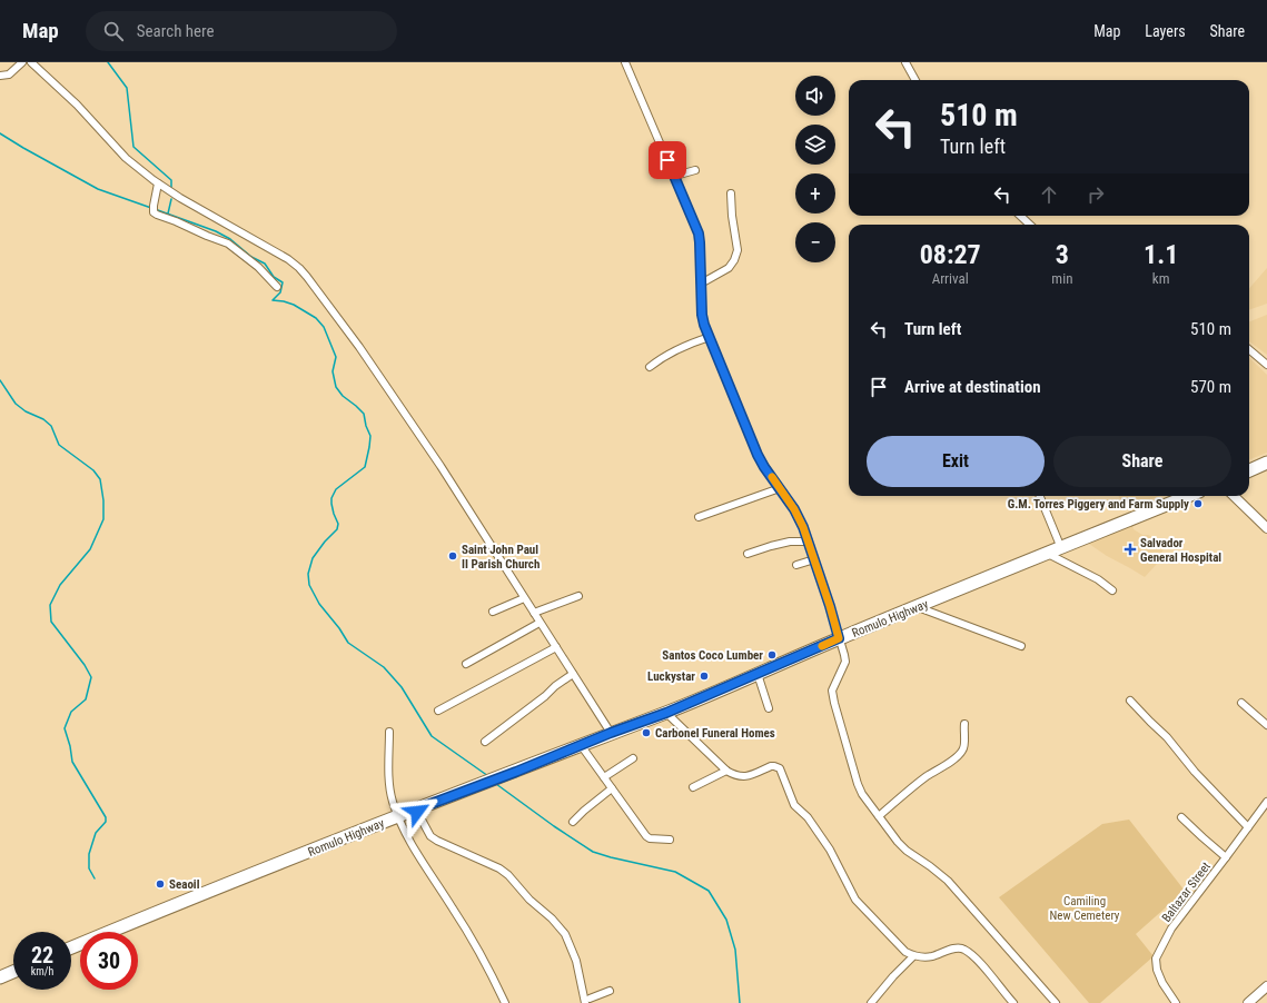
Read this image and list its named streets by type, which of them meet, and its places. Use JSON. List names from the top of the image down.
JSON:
{
  "streets": {
    "highway": ["Romulo Highway"],
    "street": ["Baltazar Street"]
  },
  "parks": ["Camiling New Cemetery"],
  "places": {
    "other": [
      "G.M. Torres Piggery and Farm Supply",
      "Saint John Paul II Parish Church",
      "Santos Coco Lumber",
      "Luckystar",
      "Carbonel Funeral Homes",
      "Seaoil"
    ],
    "health": ["Salvador General Hospital"]
  },
  "page": {
    "header": "Map",
    "search": "Search here",
    "nav": ["Map", "Layers", "Share"],
    "map_buttons": ["+", "−"],
    "turn": ["510 m", "Turn left"],
    "eta": [
      "08:27",
      "Arrival",
      "3",
      "min",
      "1.1",
      "km"
    ],
    "list": [
      {
        "name": "Turn left",
        "value": "510 m"
      },
      {
        "name": "Arrive at destination",
        "value": "570 m"
      }
    ],
    "buttons": ["Exit", "Share"],
    "speed": "22 km/h",
    "limit": "30"
  }
}
